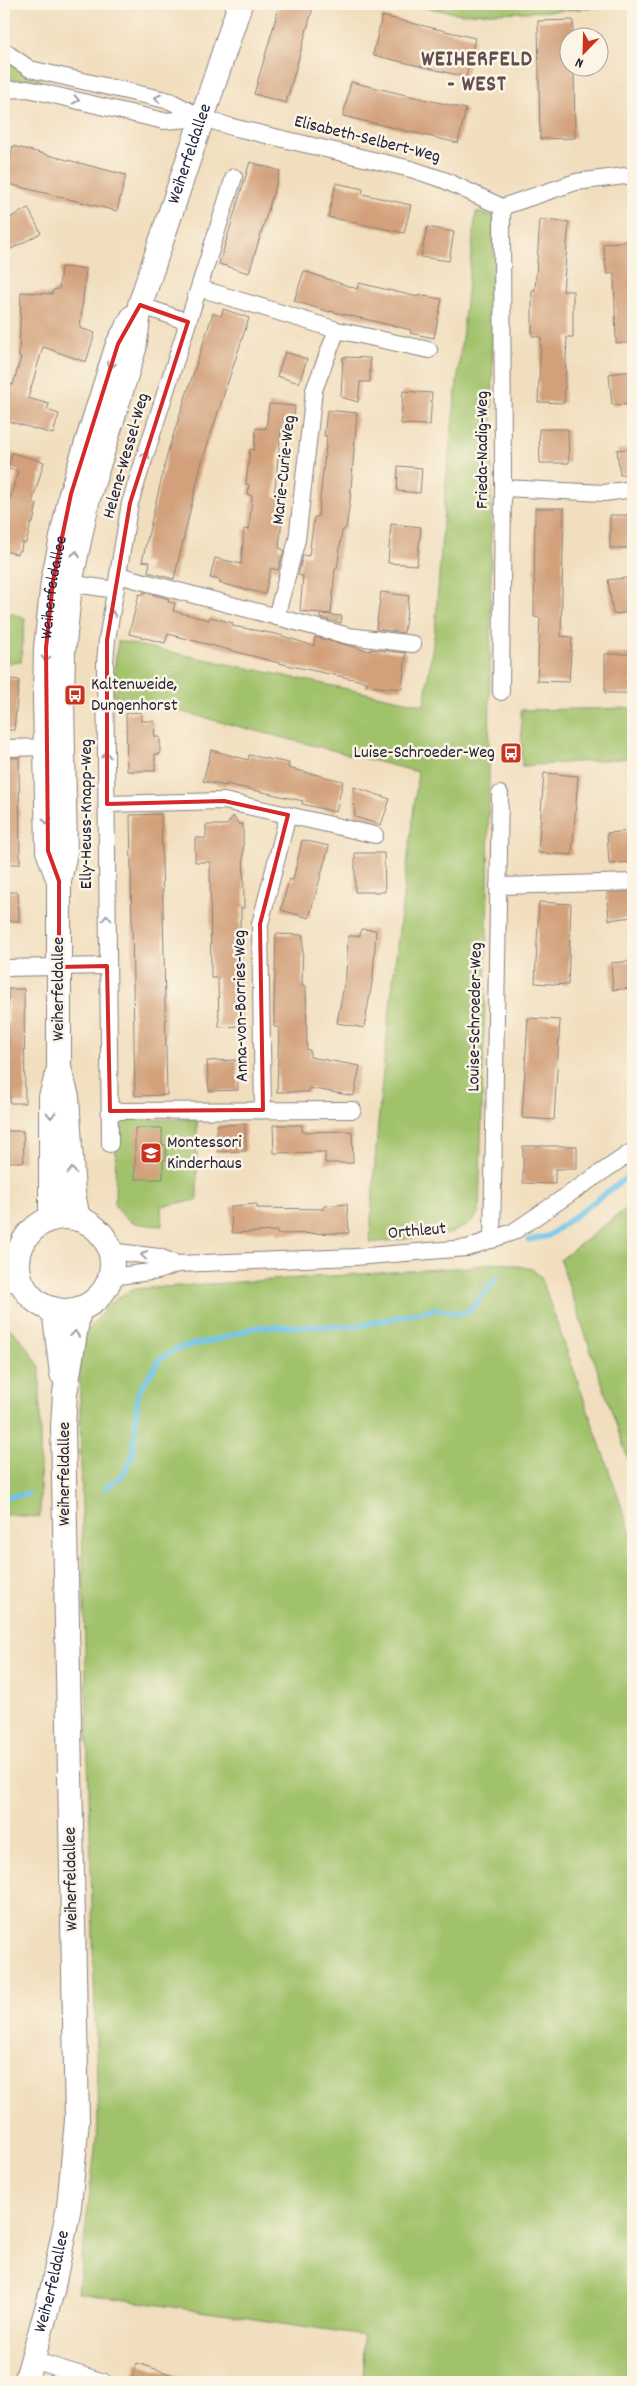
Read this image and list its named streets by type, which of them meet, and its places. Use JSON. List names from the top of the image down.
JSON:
{
  "streets": {
    "main road": ["Weiherfeldallee"],
    "street": [
      "Elisabeth-Selbert-Weg",
      "Frieda-Nadig-Weg",
      "Helene-Wessel-Weg",
      "Marie-Curie-Weg",
      "Elly-Heuss-Knapp-Weg",
      "Anna-von-Borries-Weg",
      "Louise-Schroeder-Weg",
      "Orthleut"
    ]
  },
  "crossings": [
    ["Elisabeth-Selbert-Weg", "Weiherfeldallee"],
    ["Elisabeth-Selbert-Weg", "Frieda-Nadig-Weg"],
    ["Weiherfeldallee", "Orthleut"],
    ["Helene-Wessel-Weg", "Elly-Heuss-Knapp-Weg"],
    ["Louise-Schroeder-Weg", "Orthleut"]
  ],
  "one_way": ["Helene-Wessel-Weg", "Elly-Heuss-Knapp-Weg"],
  "districts": ["WEIHERFELD - WEST"],
  "places": {
    "bus stop": ["Kaltenweide, Dungenhorst", "Luise-Schroeder-Weg"],
    "school or university": ["Montessori Kinderhaus"]
  },
  "north": "bottom left"
}
